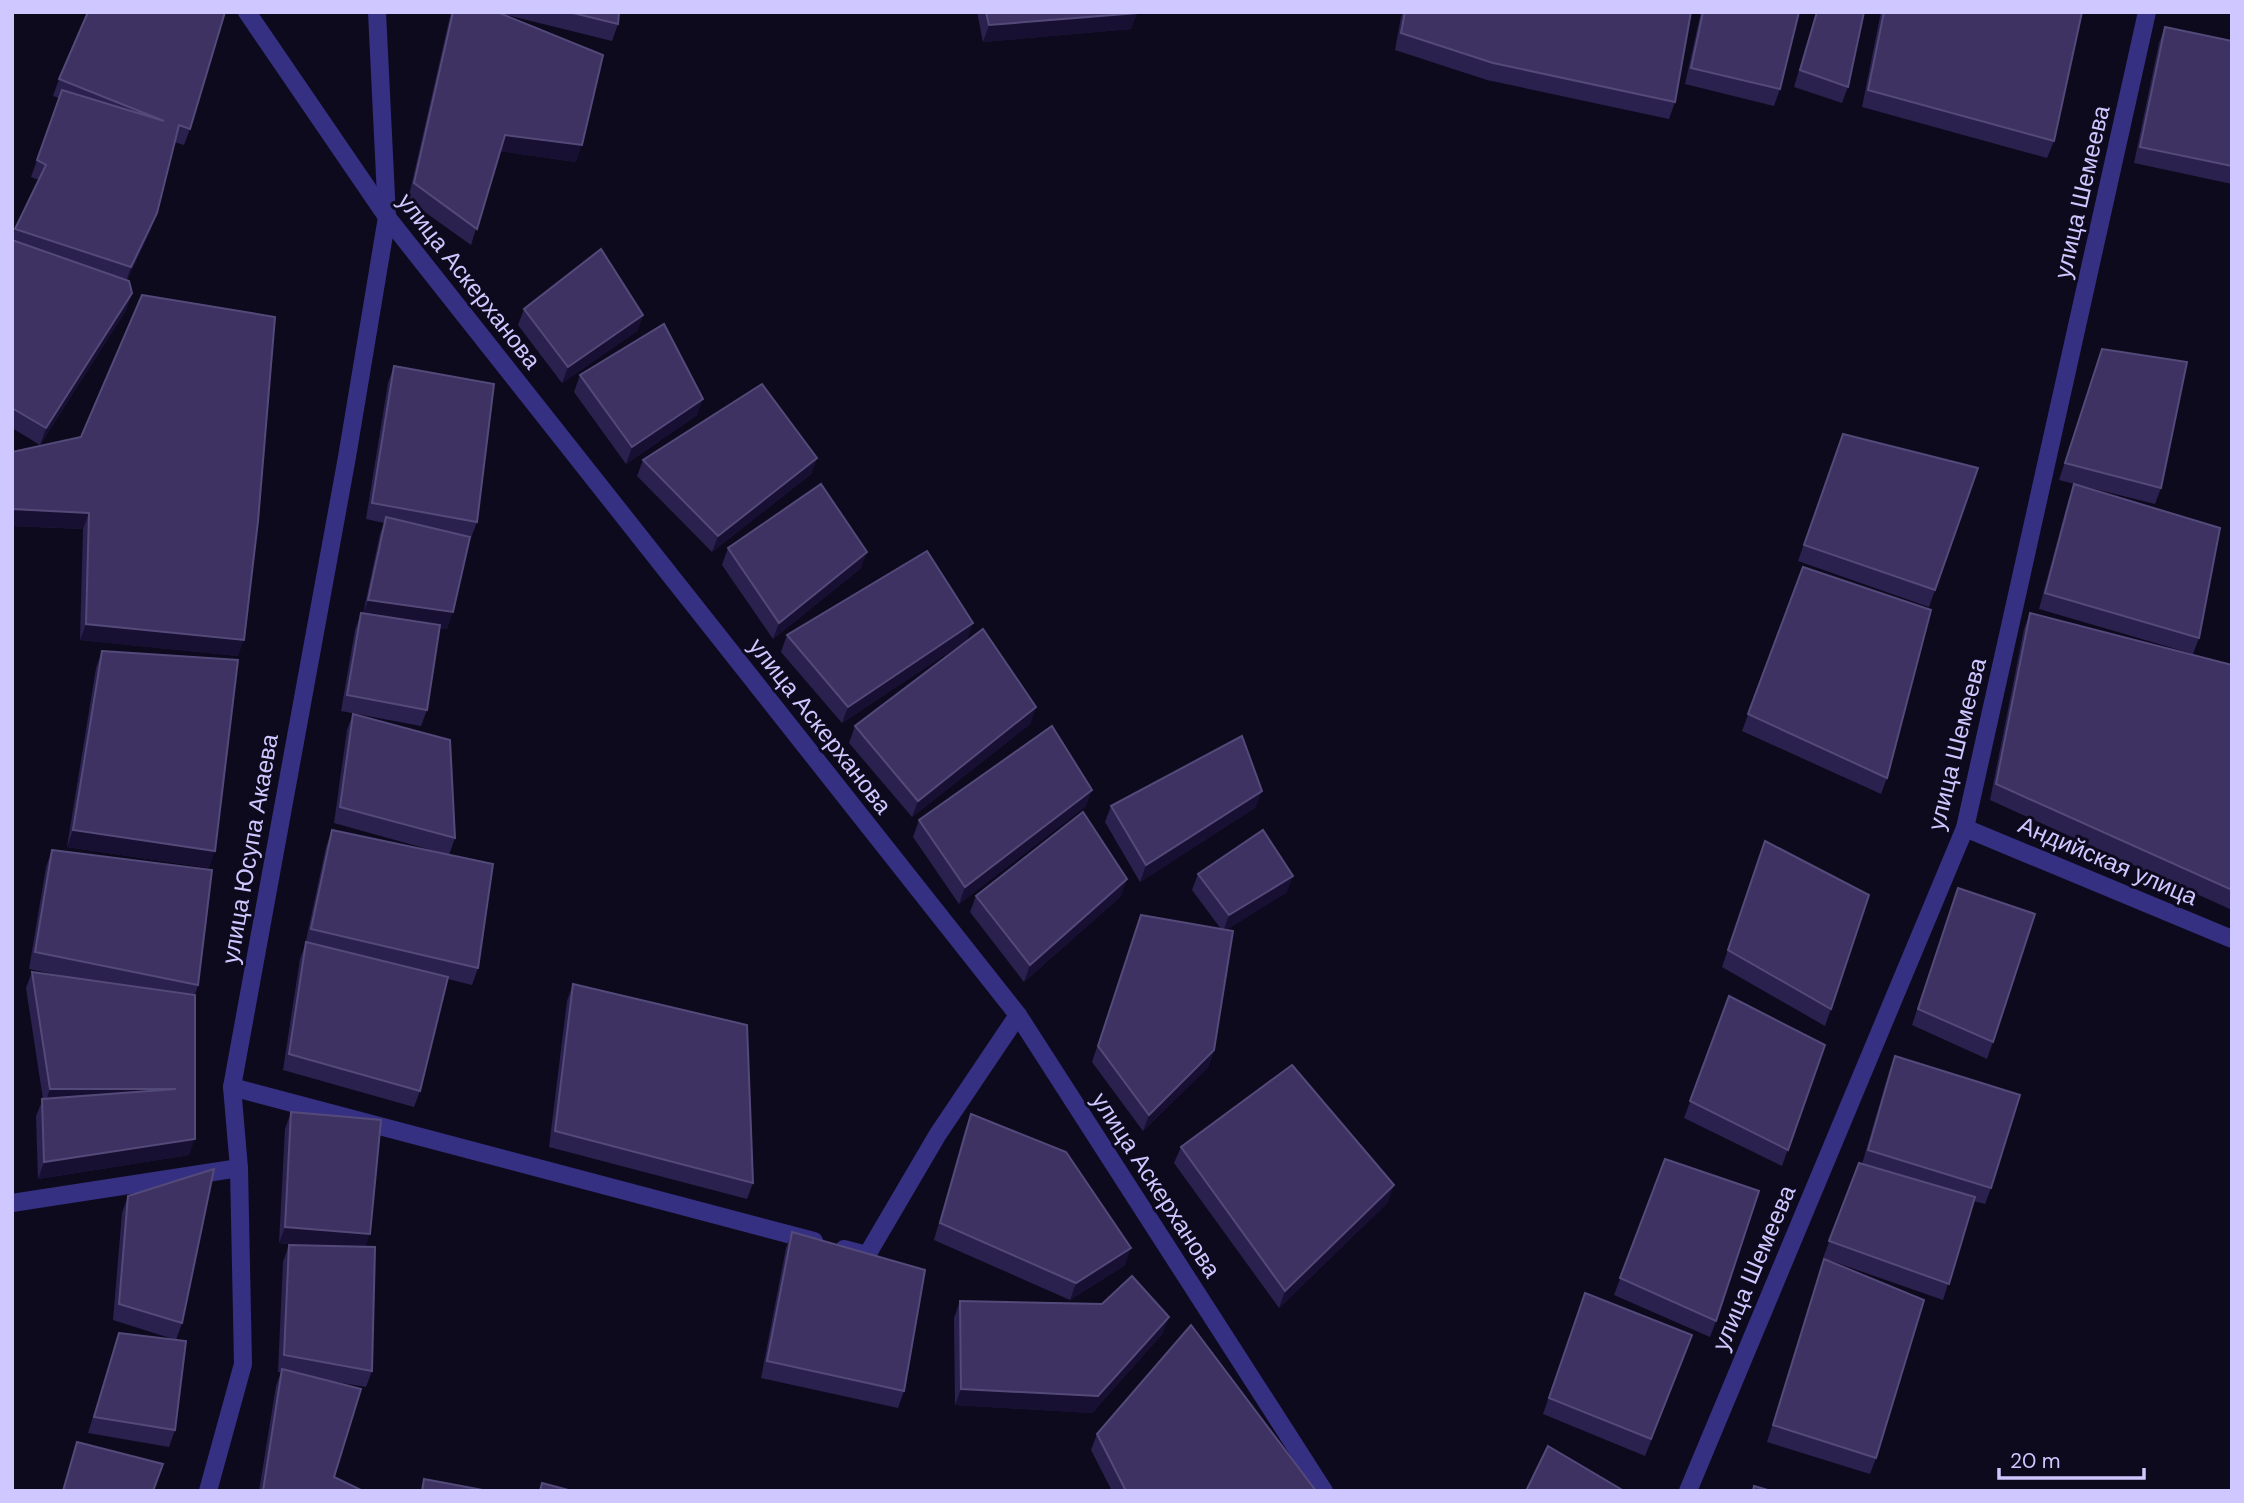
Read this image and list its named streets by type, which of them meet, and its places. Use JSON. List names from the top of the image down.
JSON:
{
  "streets": {
    "street": [
      "улица Шемеева",
      "улица Аскерханова",
      "улица Юсупа Акаева",
      "Андийская улица"
    ]
  },
  "crossings": [
    ["улица Шемеева", "Андийская улица"],
    ["улица Аскерханова", "улица Юсупа Акаева"]
  ],
  "scale_bar": "20 m"
}
